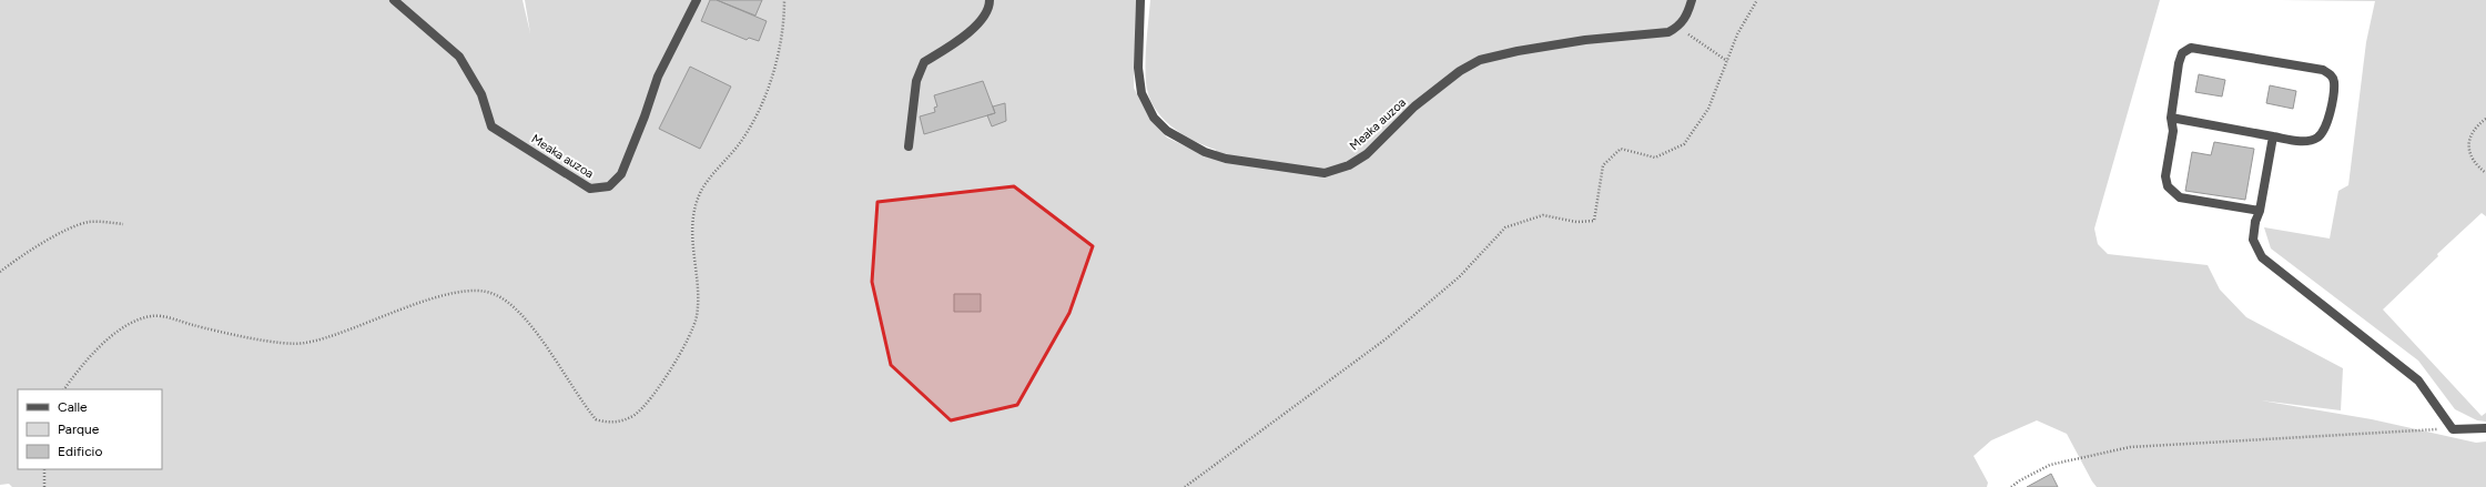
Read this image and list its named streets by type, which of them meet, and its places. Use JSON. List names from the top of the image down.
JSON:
{
  "streets": {
    "street": ["Meaka auzoa"]
  },
  "legend": ["Calle", "Parque", "Edificio"]
}
